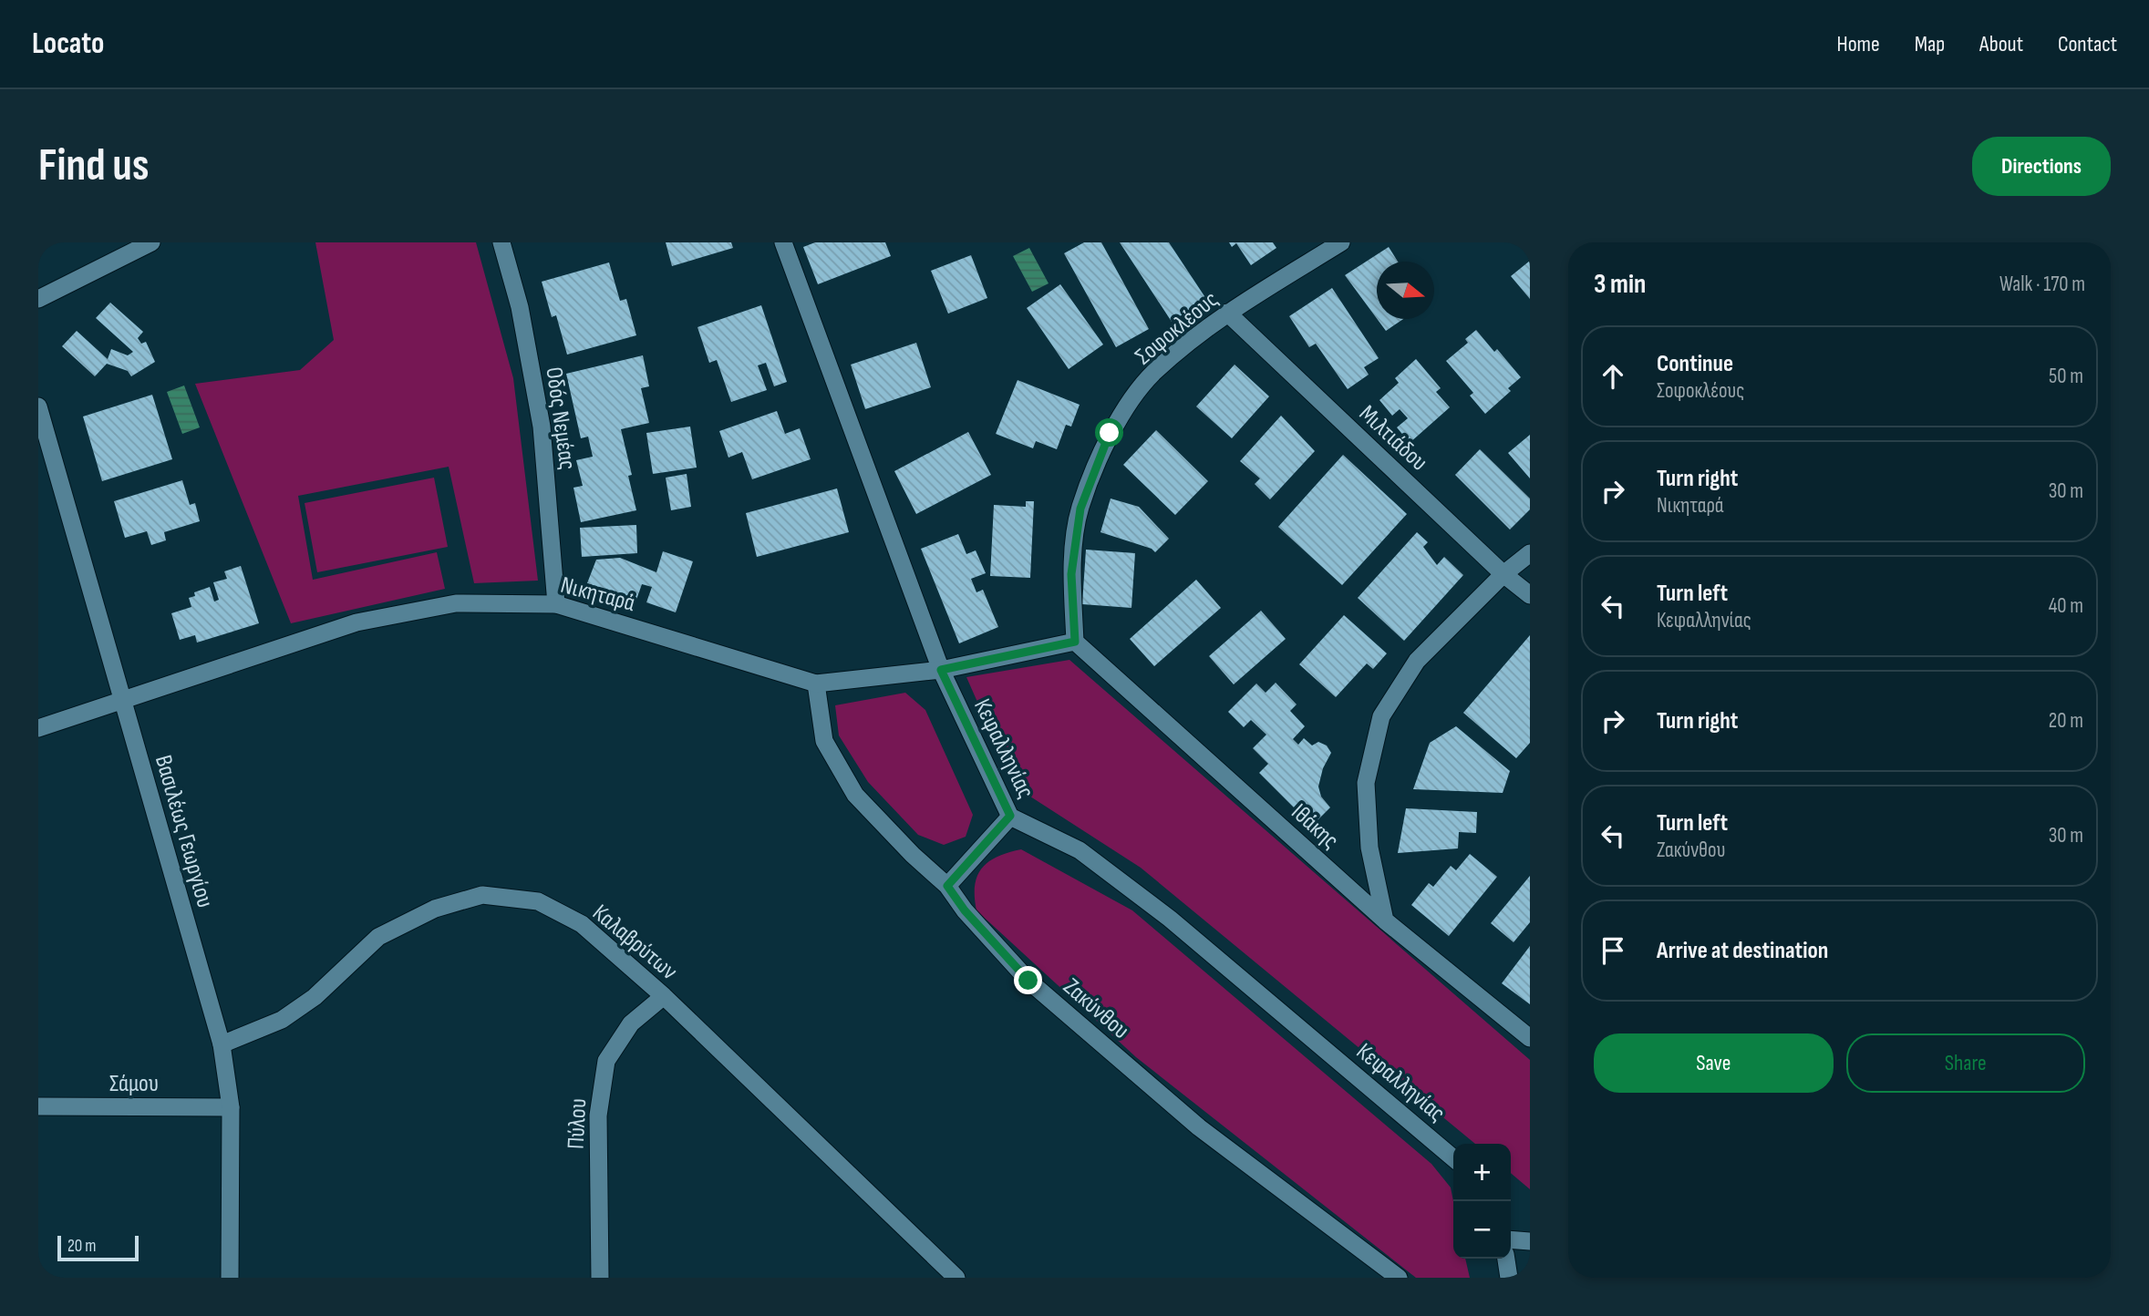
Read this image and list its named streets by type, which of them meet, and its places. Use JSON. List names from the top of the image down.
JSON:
{
  "streets": {
    "street": [
      "Σοφοκλέους",
      "Οδóς Νεμέας",
      "Μιλτιάδου",
      "Νικηταρά",
      "Κεφαλληνίας",
      "Ιθάκης",
      "Βασιλέως Γεωργίου",
      "Καλαβρύτων",
      "Ζακύνθου",
      "Σάμου",
      "Πύλου"
    ]
  },
  "crossings": [
    ["Σοφοκλέους", "Μιλτιάδου"],
    ["Σοφοκλέους", "Νικηταρά"],
    ["Σοφοκλέους", "Ιθάκης"],
    ["Οδóς Νεμέας", "Νικηταρά"],
    ["Νικηταρά", "Κεφαλληνίας"],
    ["Νικηταρά", "Ιθάκης"],
    ["Νικηταρά", "Βασιλέως Γεωργίου"],
    ["Νικηταρά", "Ζακύνθου"],
    ["Βασιλέως Γεωργίου", "Καλαβρύτων"],
    ["Βασιλέως Γεωργίου", "Σάμου"],
    ["Καλαβρύτων", "Πύλου"]
  ],
  "scale_bar": "20 m",
  "north": "right",
  "page": {
    "header": "Locato",
    "nav": [
      "Home",
      "Map",
      "About",
      "Contact"
    ],
    "buttons": [
      "Directions",
      ["Save", "Share"]
    ],
    "title": "Find us",
    "heading": ["3 min", "Walk · 170 m"],
    "list": [
      ["Continue", "Σοφοκλέους", "50 m"],
      ["Turn right", "Νικηταρά", "30 m"],
      ["Turn left", "Κεφαλληνίας", "40 m"],
      ["Turn right", "20 m"],
      ["Turn left", "Ζακύνθου", "30 m"],
      "Arrive at destination"
    ],
    "map_buttons": ["+", "−"],
    "scale": "20 m"
  }
}
